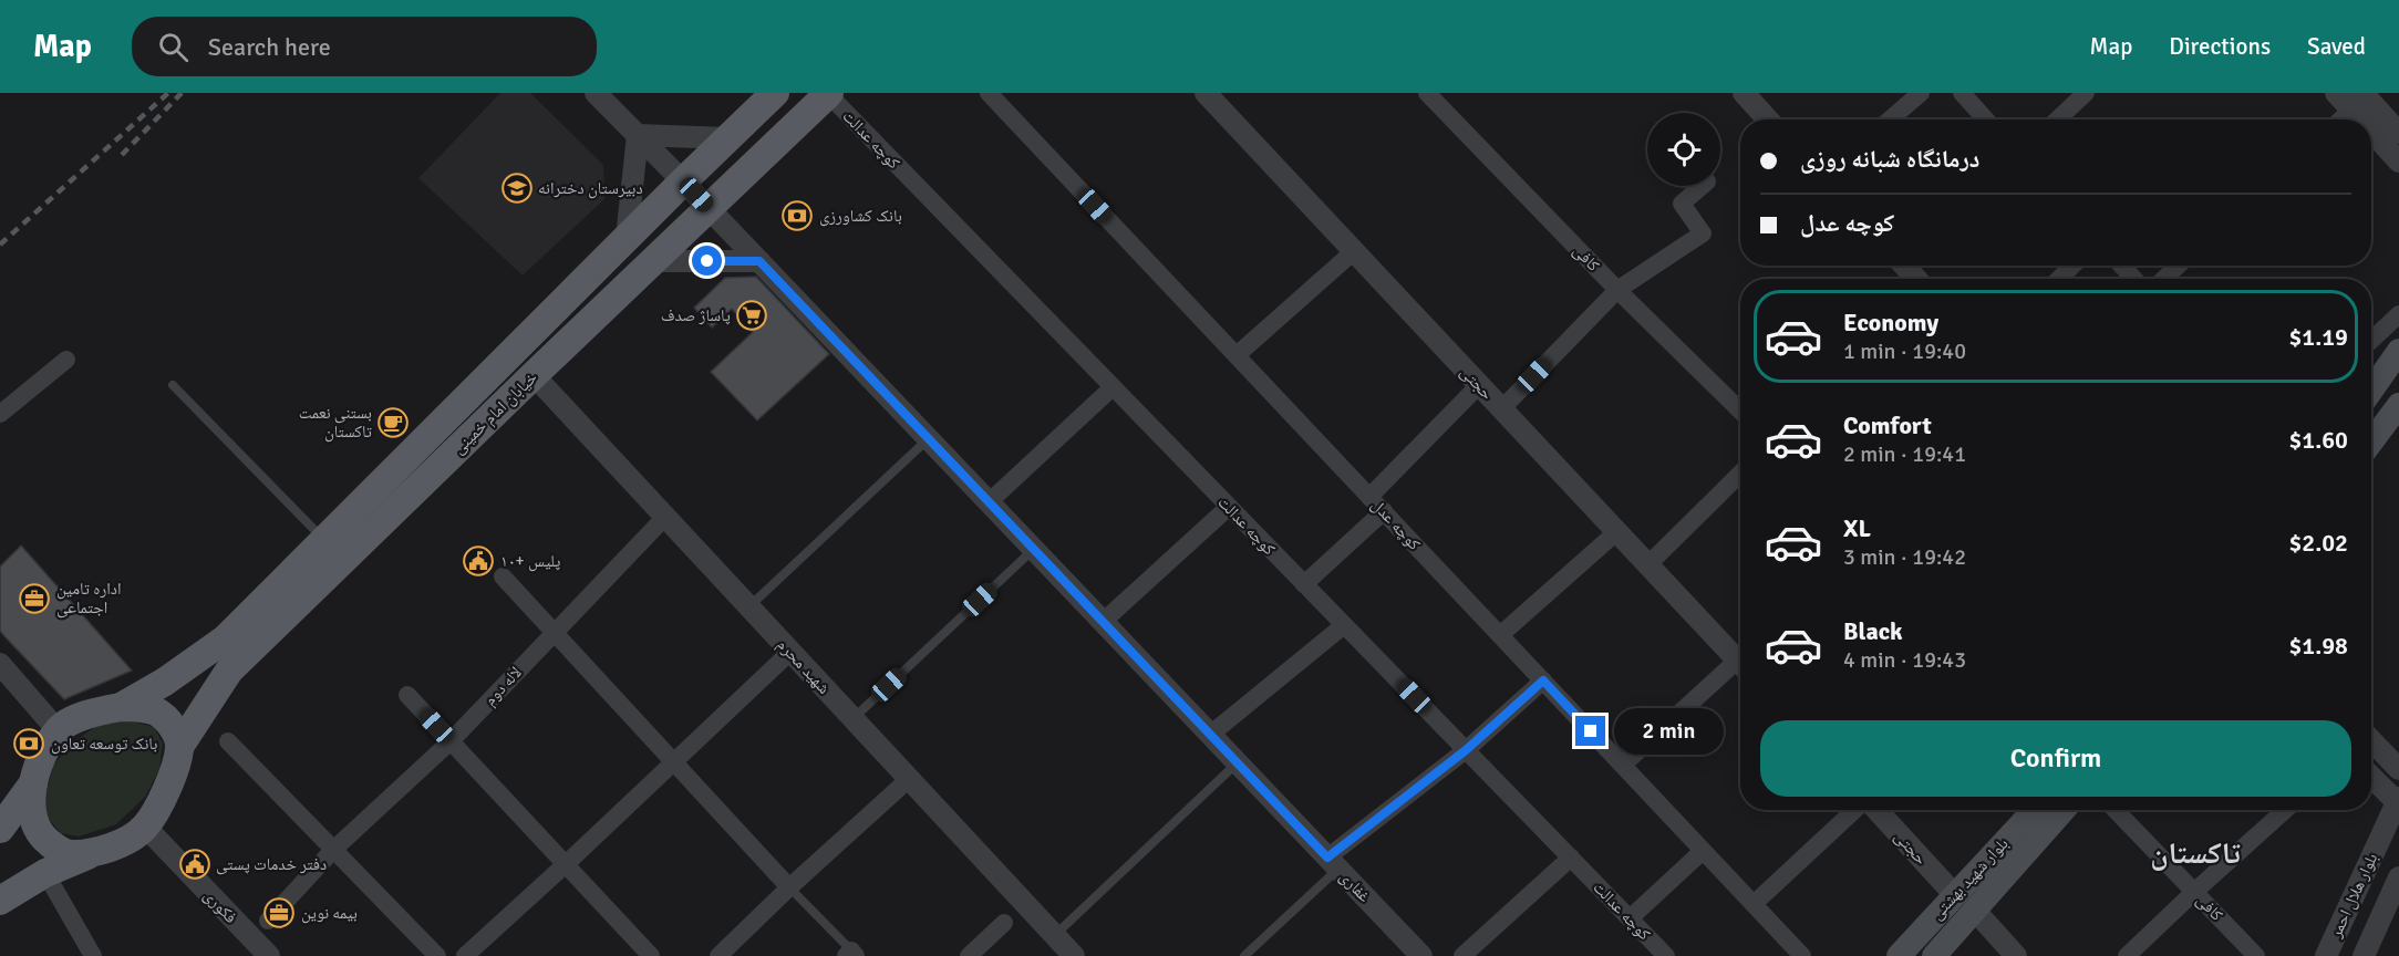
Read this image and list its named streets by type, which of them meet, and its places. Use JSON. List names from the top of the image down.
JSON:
{
  "streets": {
    "main road": ["خیابان امام خمینی", "بلوار شهید بهشتی"],
    "street": [
      "کوچه عدالت",
      "کافی",
      "حجتی",
      "کوچه عدل",
      "شهید محرم",
      "لاله دوم",
      "غفاری",
      "بلوار هلال احمر",
      "فکوری"
    ]
  },
  "crossings": [
    ["کوچه عدالت", "خیابان امام خمینی"],
    ["حجتی", "بلوار شهید بهشتی"],
    ["خیابان امام خمینی", "شهید محرم"],
    ["خیابان امام خمینی", "غفاری"],
    ["خیابان امام خمینی", "فکوری"],
    ["شهید محرم", "لاله دوم"]
  ],
  "districts": ["تاکستان"],
  "places": {
    "school or university": ["دبیرستان دخترانه"],
    "bank": ["بانک کشاورزی", "بانک توسعه تعاون"],
    "supermarket": ["پاساژ صدف"],
    "cafe": ["بستنی نعمت تاکستان"],
    "public building": ["پلیس +۱۰", "دفتر خدمات پستی"],
    "office": ["اداره تامین اجتماعی", "بیمه نوین"]
  },
  "page": {
    "header": "Map",
    "search": "Search here",
    "nav": ["Map", "Directions", "Saved"],
    "banner": ["درمانگاه شبانه روزی", "کوچه عدل"],
    "list": [
      {
        "name": "Economy",
        "note": "1 min · 19:40",
        "value": "$1.19"
      },
      {
        "name": "Comfort",
        "note": "2 min · 19:41",
        "value": "$1.60"
      },
      {
        "name": "XL",
        "note": "3 min · 19:42",
        "value": "$2.02"
      },
      {
        "name": "Black",
        "note": "4 min · 19:43",
        "value": "$1.98"
      }
    ],
    "buttons": "Confirm",
    "bubble": "2 min"
  }
}
